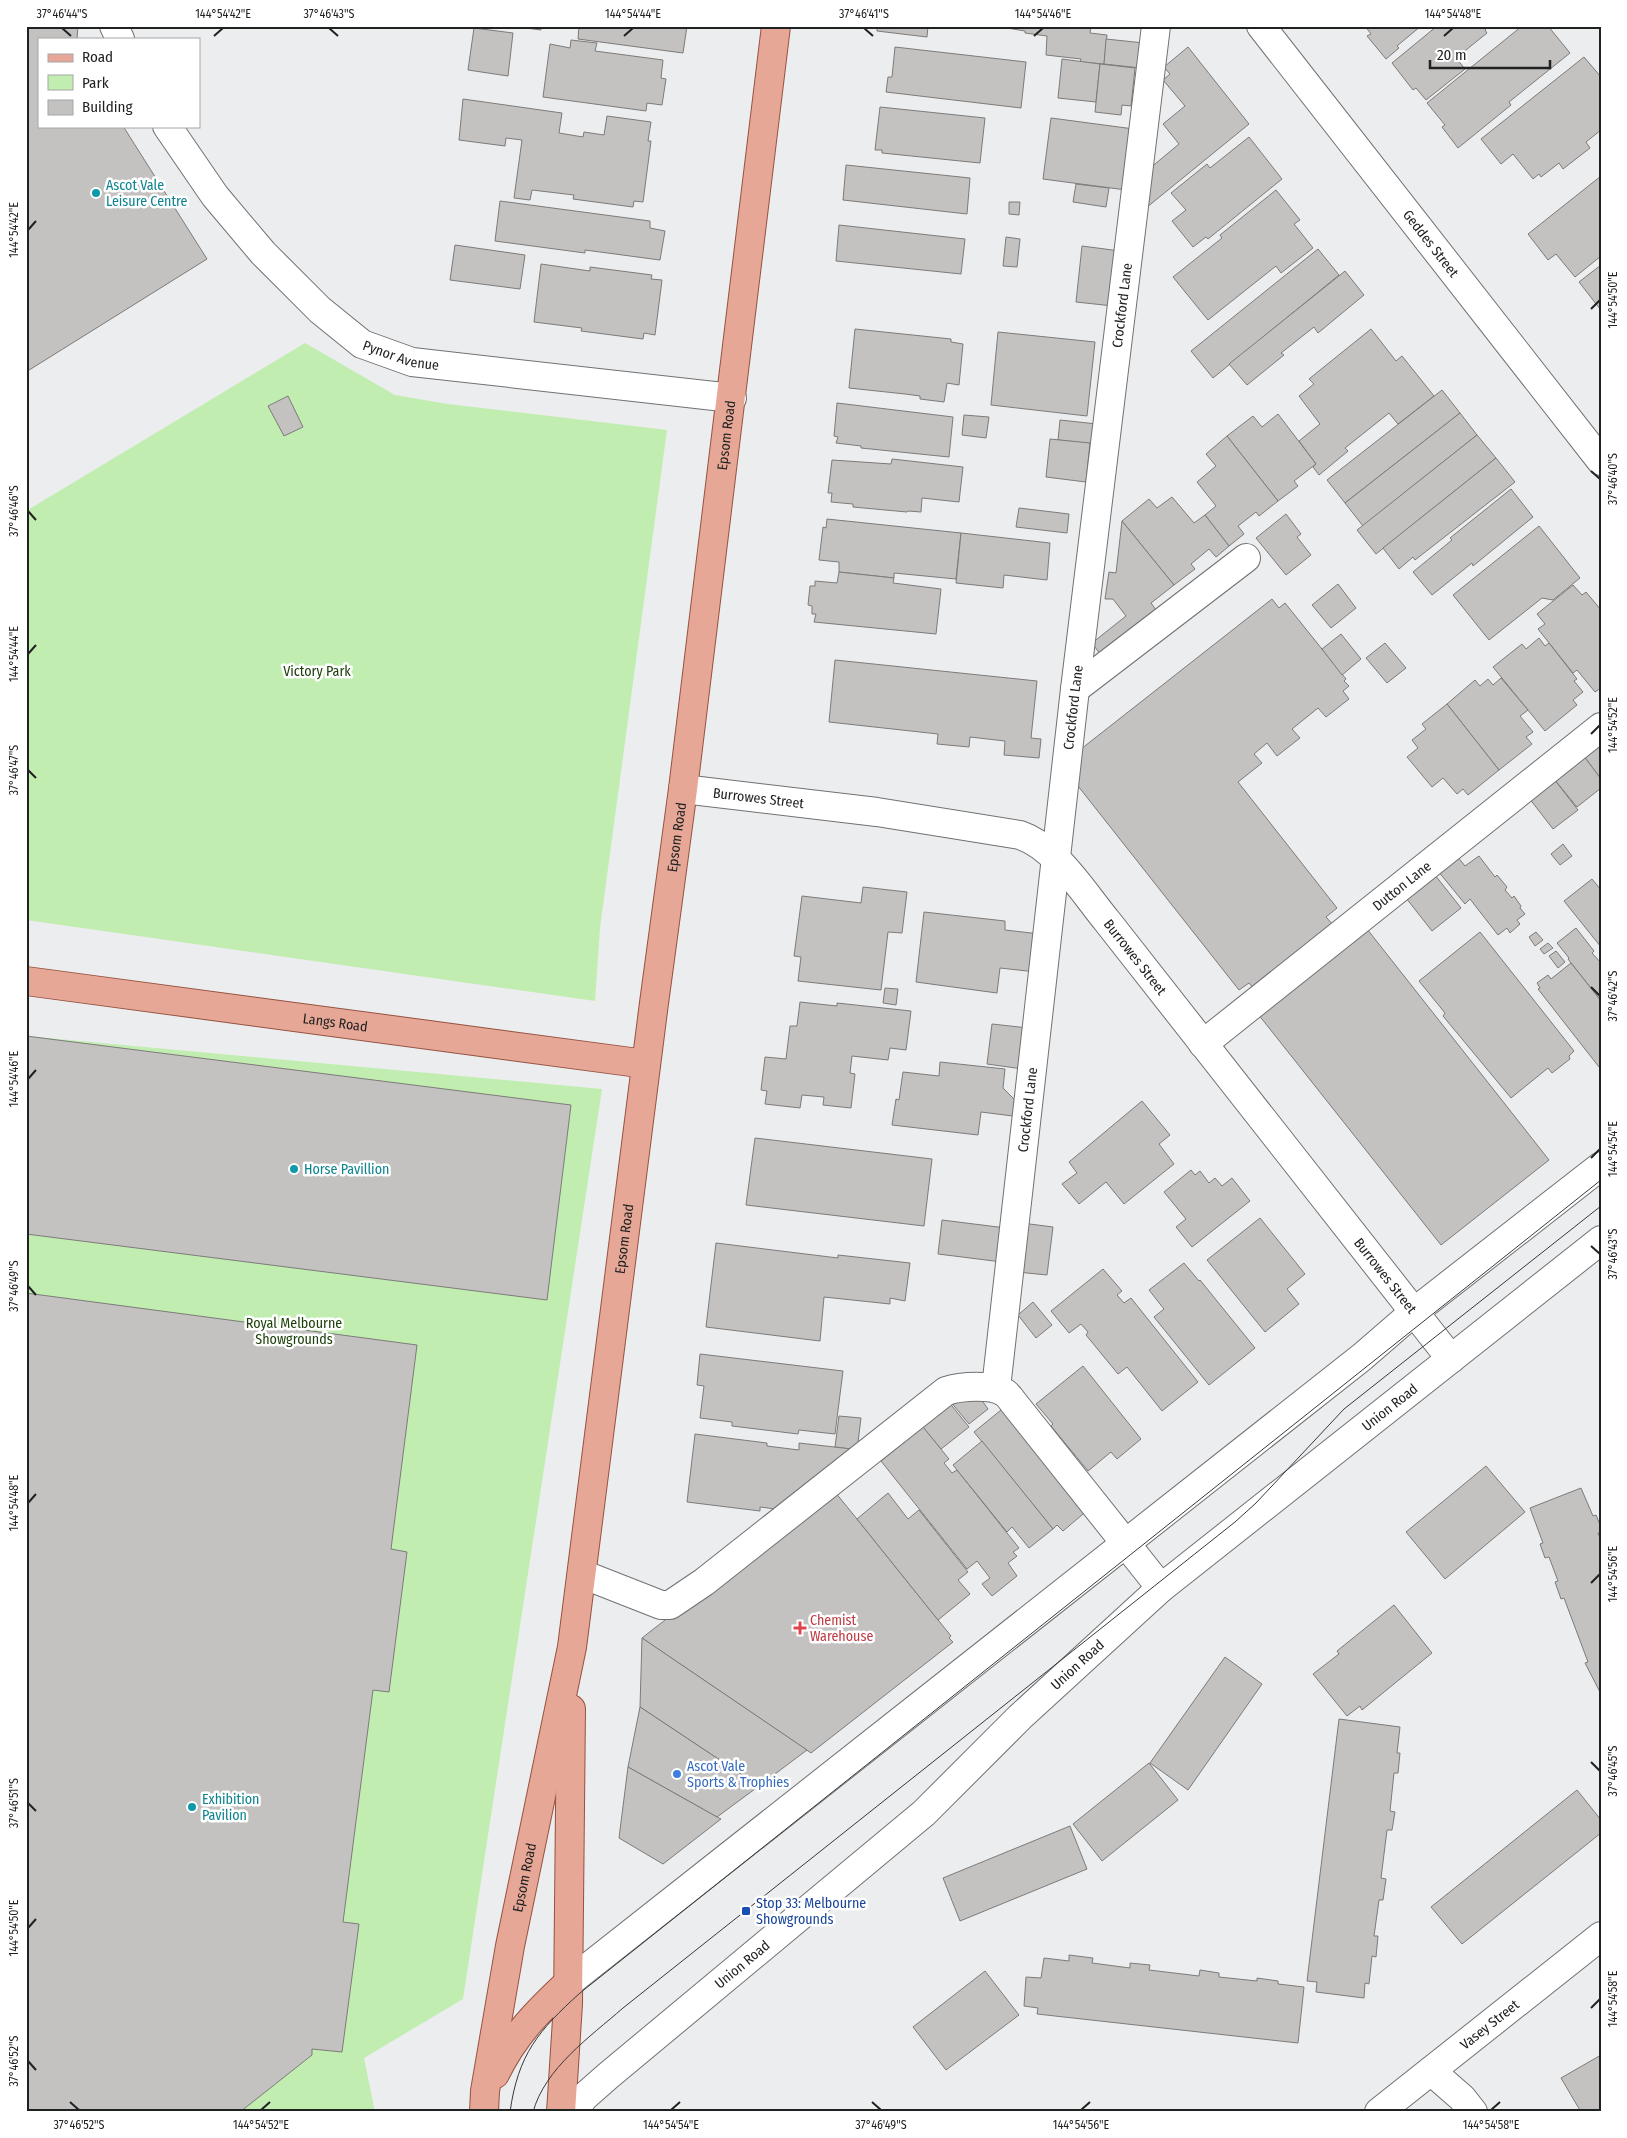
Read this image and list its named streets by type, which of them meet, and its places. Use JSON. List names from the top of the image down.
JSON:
{
  "streets": {
    "main road": ["Epsom Road", "Langs Road"],
    "street": [
      "Geddes Street",
      "Crockford Lane",
      "Pynor Avenue",
      "Burrowes Street",
      "Dutton Lane",
      "Union Road",
      "Vasey Street"
    ]
  },
  "crossings": [
    ["Crockford Lane", "Burrowes Street"],
    ["Pynor Avenue", "Epsom Road"],
    ["Epsom Road", "Burrowes Street"],
    ["Epsom Road", "Langs Road"],
    ["Burrowes Street", "Dutton Lane"],
    ["Burrowes Street", "Union Road"]
  ],
  "parks": ["Victory Park", "Royal Melbourne Showgrounds"],
  "places": {
    "other": [
      "Ascot Vale Leisure Centre",
      "Horse Pavillion",
      "Ascot Vale Sports & Trophies",
      "Exhibition Pavilion"
    ],
    "health": ["Chemist Warehouse"],
    "transit": ["Stop 33: Melbourne Showgrounds"]
  },
  "legend": ["Road", "Park", "Building"],
  "scale_bar": "20 m",
  "coordinates": [
    "37°46'44\"S",
    "144°54'42\"E",
    "37°46'43\"S",
    "144°54'44\"E",
    "37°46'41\"S",
    "144°54'46\"E",
    "144°54'48\"E",
    "144°54'50\"E",
    "37°46'40\"S",
    "37°46'46\"S",
    "144°54'52\"E",
    "37°46'47\"S",
    "37°46'42\"S",
    "144°54'54\"E",
    "37°46'49\"S",
    "144°54'56\"E",
    "37°46'45\"S",
    "37°46'51\"S",
    "144°54'58\"E",
    "37°46'52\"S"
  ]
}
